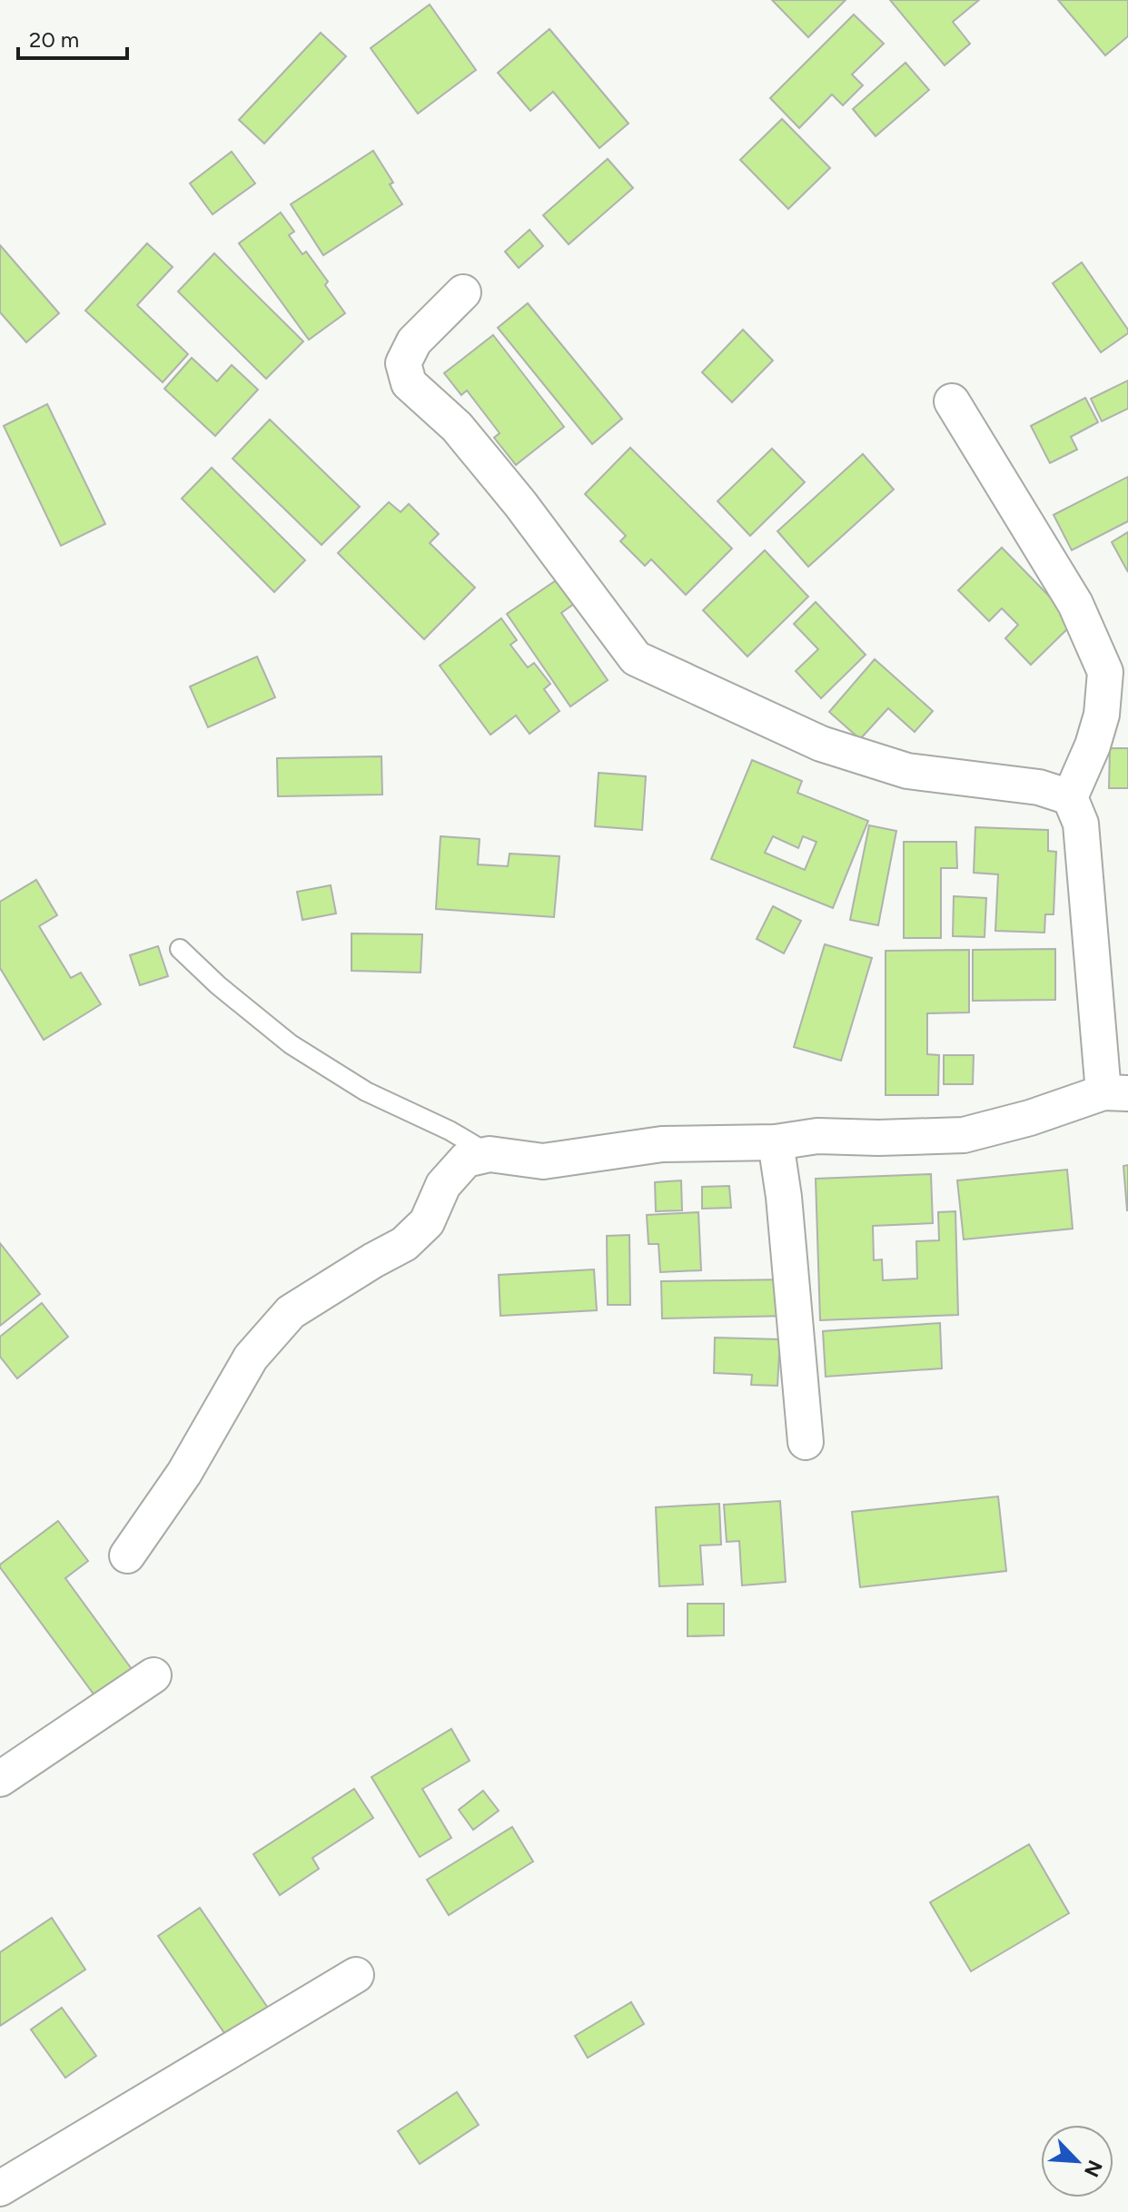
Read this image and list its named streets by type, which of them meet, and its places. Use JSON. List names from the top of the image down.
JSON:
{
  "scale_bar": "20 m",
  "north": "bottom right"
}
